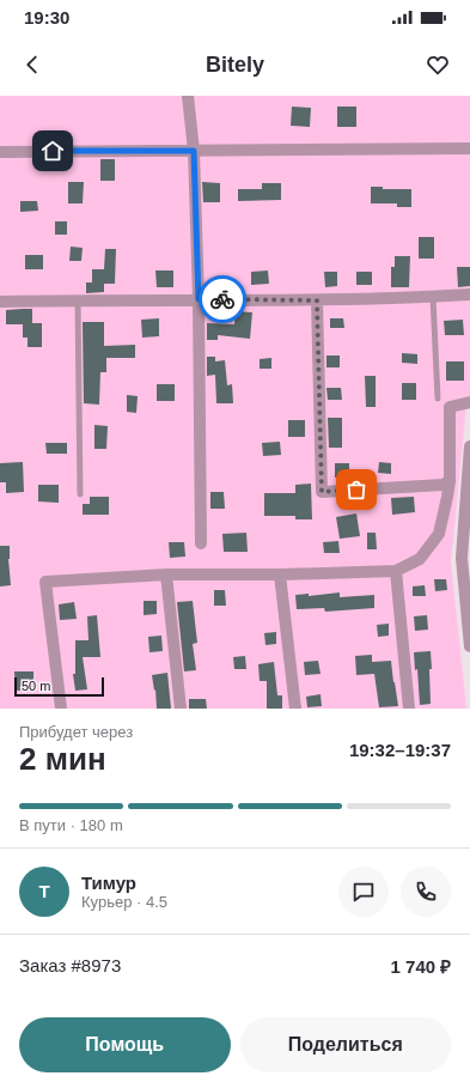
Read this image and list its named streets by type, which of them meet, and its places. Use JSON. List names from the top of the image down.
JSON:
{
  "scale_bar": "50 m",
  "page": {
    "status": "19:30",
    "header": "Bitely",
    "scale": "50 m",
    "heading": ["2 мин", "Прибудет через", "19:32–19:37"],
    "panel": [
      "Тимур",
      "Курьер · 4.5",
      "Заказ #8973",
      "1 740 ₽"
    ],
    "bar": "В пути · 180 m",
    "round": "Т",
    "buttons": ["Помощь", "Поделиться"]
  }
}
